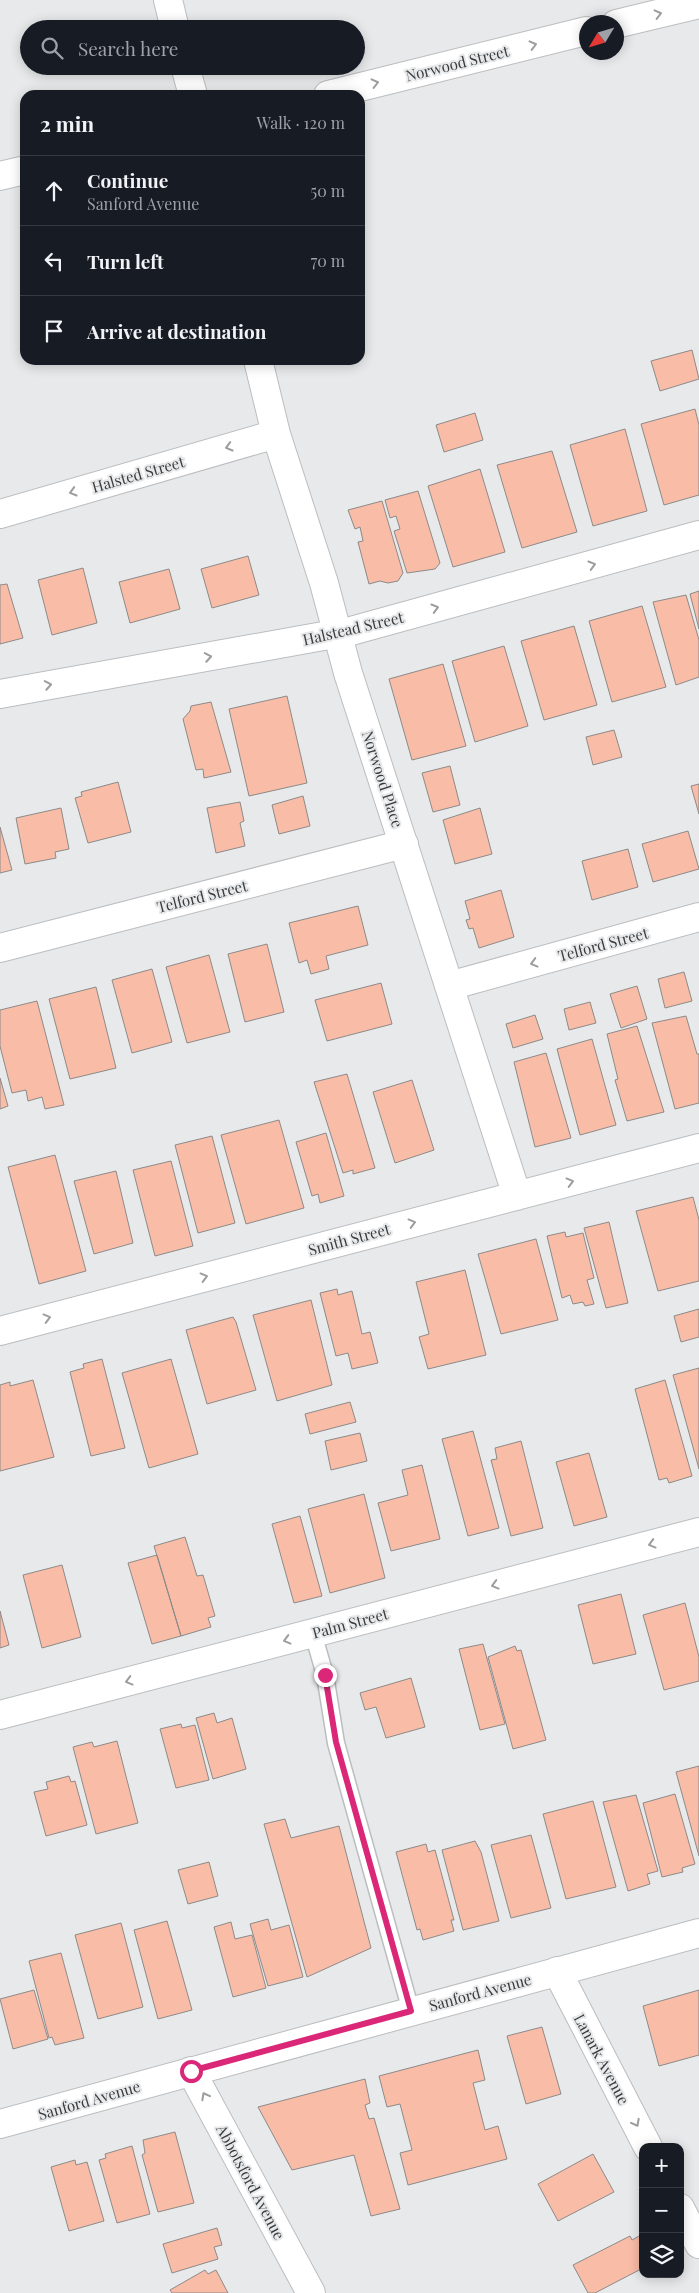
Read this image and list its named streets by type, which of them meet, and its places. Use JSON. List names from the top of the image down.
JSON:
{
  "streets": {
    "street": [
      "Norwood Street",
      "Halsted Street",
      "Halstead Street",
      "Norwood Place",
      "Telford Street",
      "Smith Street",
      "Palm Street",
      "Sanford Avenue",
      "Lanark Avenue",
      "Abbotsford Avenue"
    ]
  },
  "crossings": [
    ["Halsted Street", "Norwood Place"],
    ["Halstead Street", "Norwood Place"],
    ["Norwood Place", "Telford Street"],
    ["Norwood Place", "Smith Street"],
    ["Sanford Avenue", "Lanark Avenue"],
    ["Sanford Avenue", "Abbotsford Avenue"]
  ],
  "one_way": [
    "Norwood Street",
    "Halsted Street",
    "Halstead Street",
    "Telford Street",
    "Smith Street",
    "Palm Street",
    "Lanark Avenue",
    "Abbotsford Avenue"
  ],
  "north": "bottom left",
  "page": {
    "search": "Search here",
    "heading": ["2 min", "Walk · 120 m"],
    "list": [
      ["Continue", "Sanford Avenue", "50 m"],
      ["Turn left", "70 m"],
      "Arrive at destination"
    ],
    "map_buttons": ["+", "−"]
  }
}
